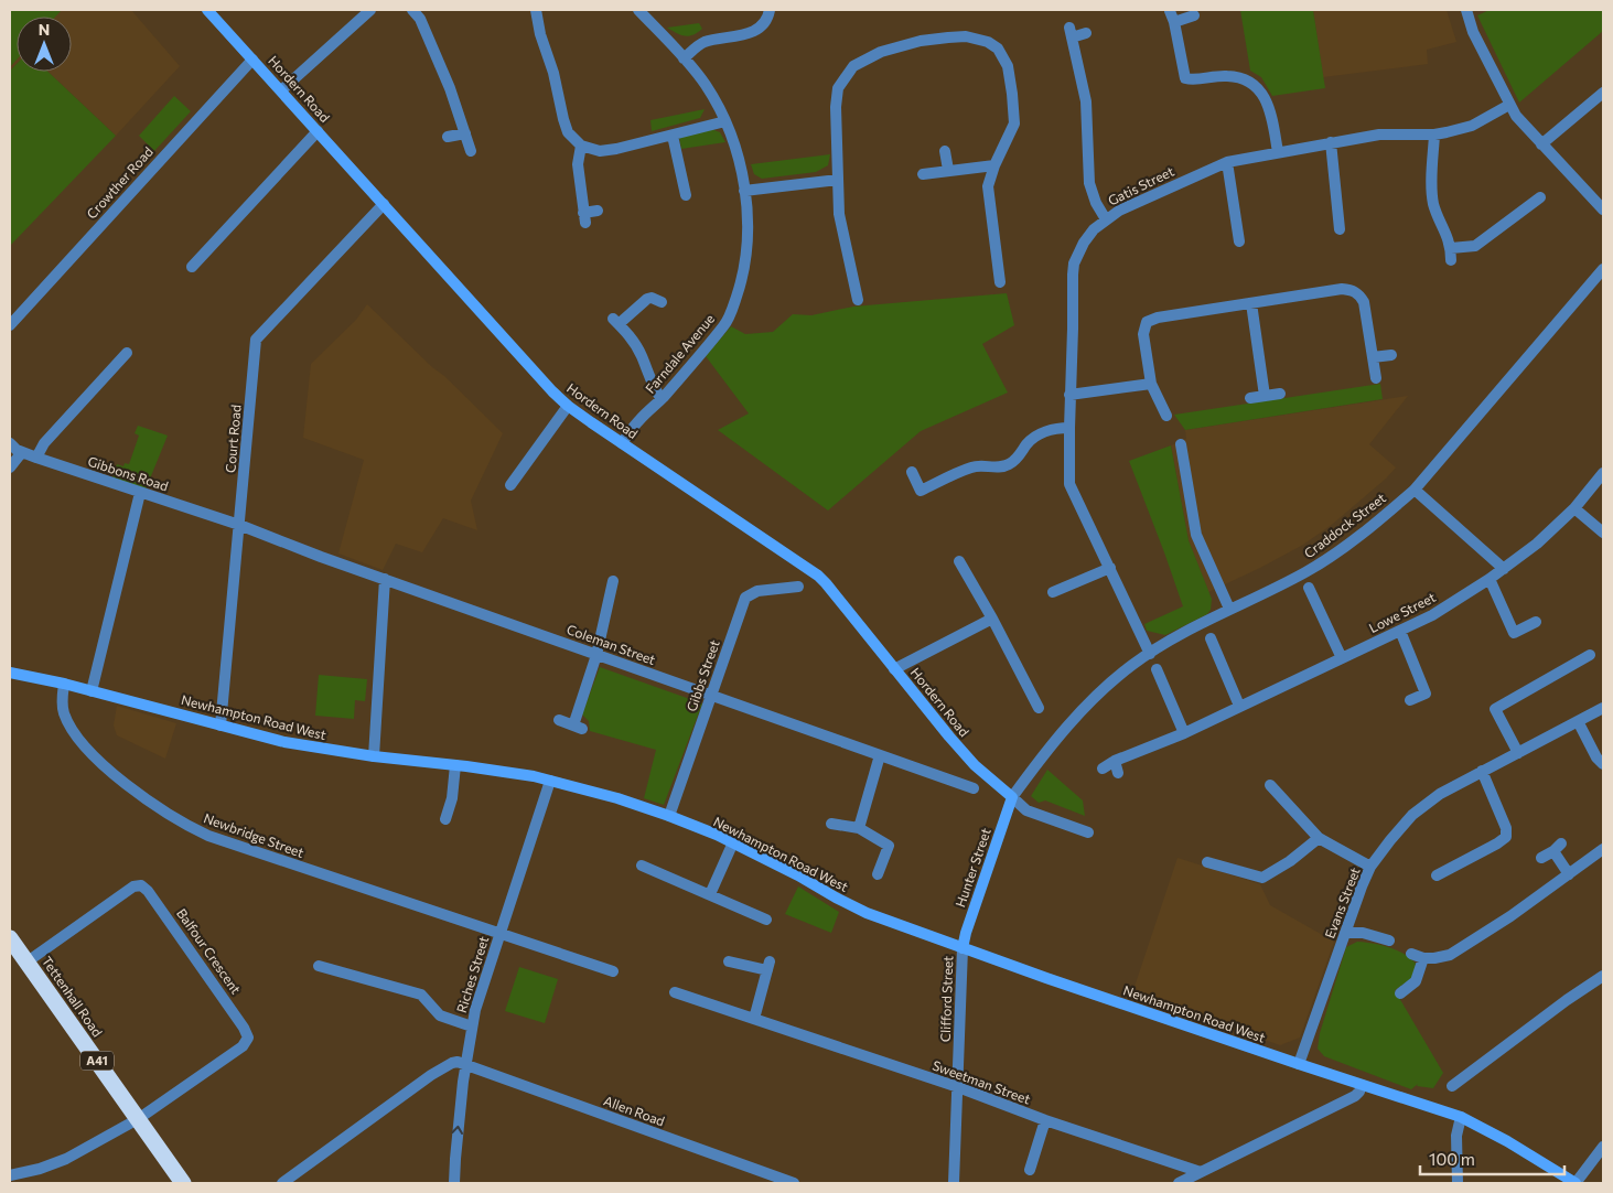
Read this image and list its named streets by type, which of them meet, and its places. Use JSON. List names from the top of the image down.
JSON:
{
  "streets": {
    "highway": ["Tettenhall Road", "A41"],
    "street": [
      "Hordern Road",
      "Crowther Road",
      "Gatis Street",
      "Farndale Avenue",
      "Court Road",
      "Gibbons Road",
      "Craddock Street",
      "Lowe Street",
      "Coleman Street",
      "Gibbs Street",
      "Newhampton Road West",
      "Newbridge Street",
      "Hunter Street",
      "Evans Street",
      "Balfour Crescent",
      "Riches Street",
      "Clifford Street",
      "Sweetman Street",
      "Allen Road"
    ]
  },
  "crossings": [
    ["Hordern Road", "Crowther Road"],
    ["Hordern Road", "Farndale Avenue"],
    ["Hordern Road", "Court Road"],
    ["Hordern Road", "Craddock Street"],
    ["Hordern Road", "Hunter Street"],
    ["Gatis Street", "Craddock Street"],
    ["Court Road", "Gibbons Road"],
    ["Court Road", "Coleman Street"],
    ["Court Road", "Newhampton Road West"],
    ["Gibbons Road", "Coleman Street"],
    ["Craddock Street", "Hunter Street"],
    ["Coleman Street", "Gibbs Street"],
    ["Gibbs Street", "Newhampton Road West"],
    ["Newhampton Road West", "Newbridge Street"],
    ["Newhampton Road West", "Hunter Street"],
    ["Newhampton Road West", "Evans Street"],
    ["Newhampton Road West", "Riches Street"],
    ["Newhampton Road West", "Clifford Street"],
    ["Newbridge Street", "Riches Street"],
    ["Hunter Street", "Clifford Street"],
    ["Balfour Crescent", "Tettenhall Road"],
    ["Riches Street", "Allen Road"],
    ["Clifford Street", "Sweetman Street"]
  ],
  "scale_bar": "100 m",
  "north": "top"
}
